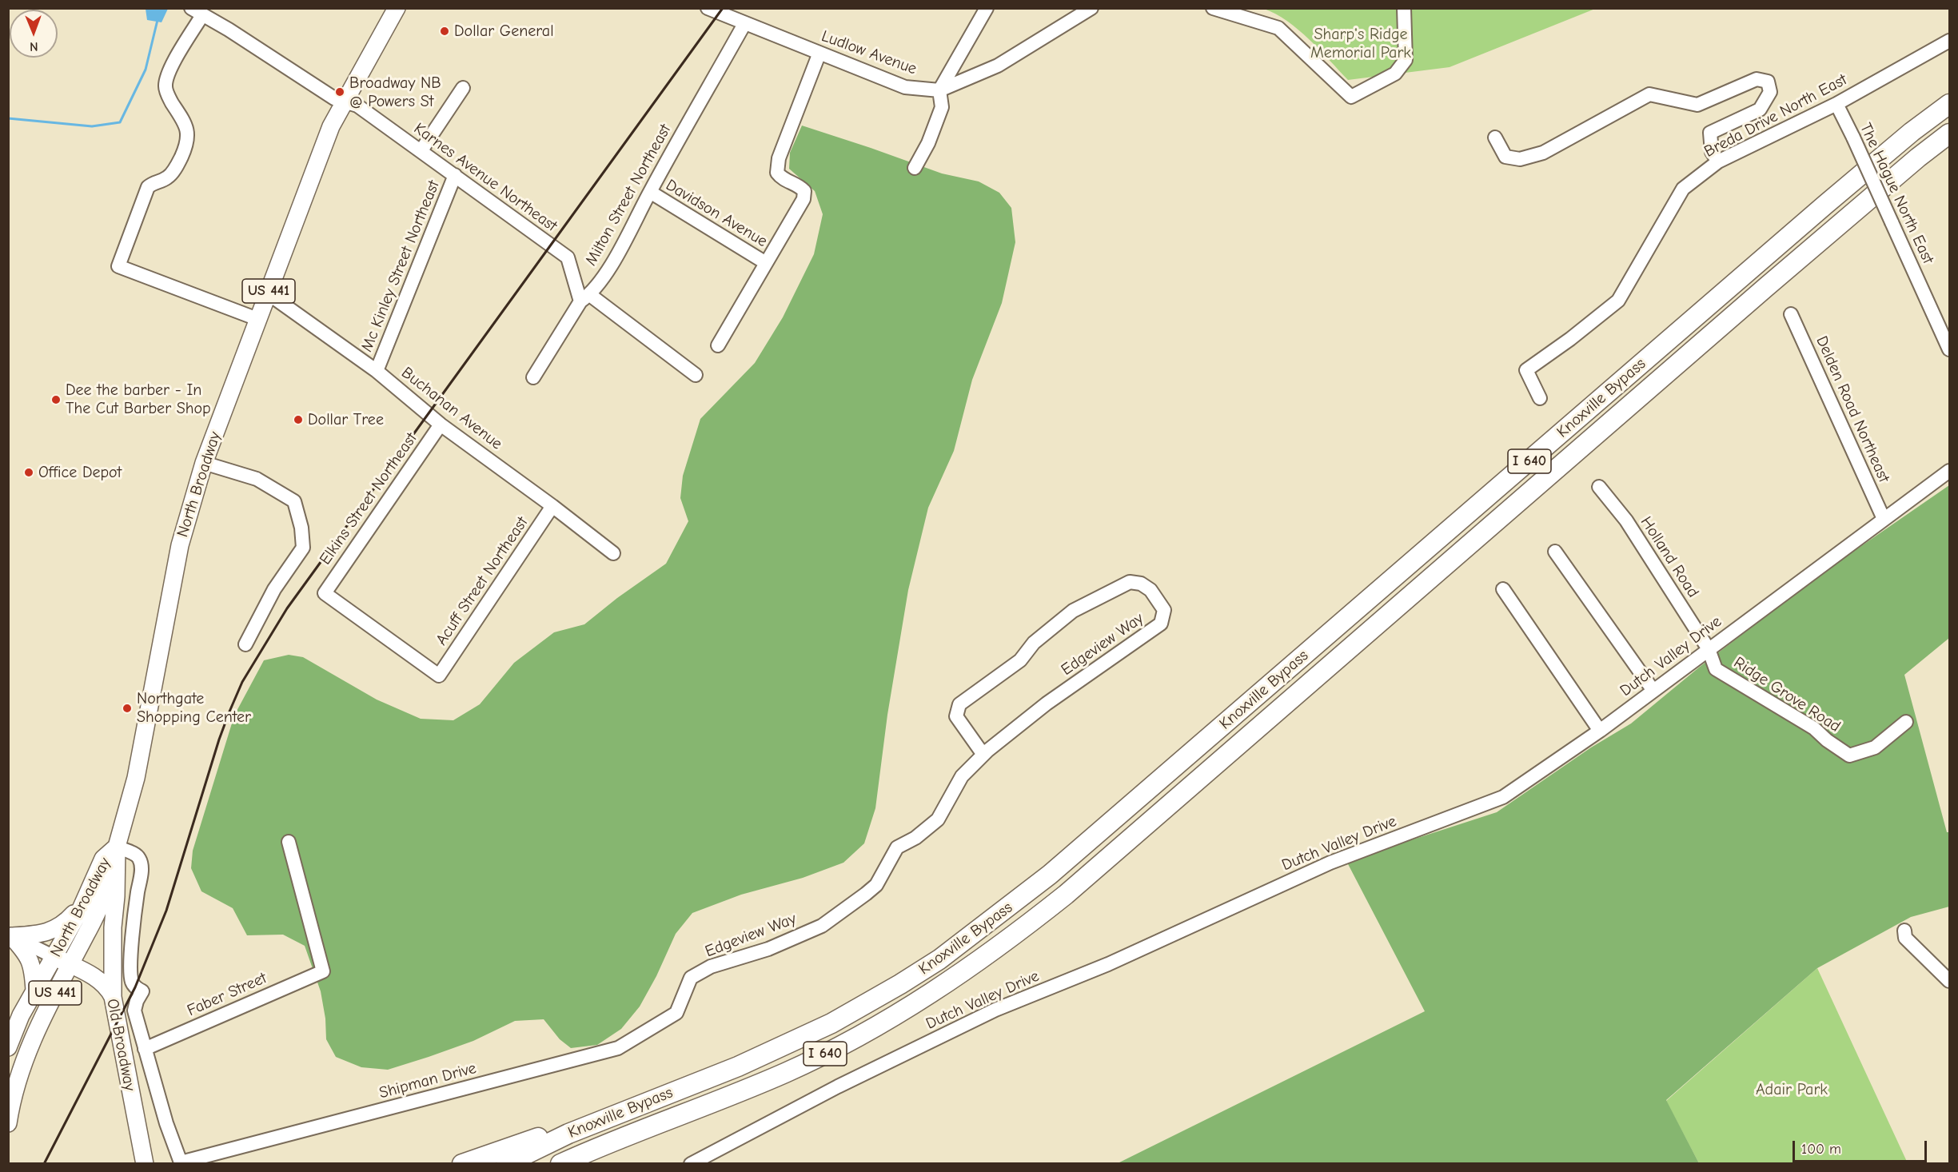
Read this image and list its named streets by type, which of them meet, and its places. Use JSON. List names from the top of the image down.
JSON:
{
  "streets": {
    "highway": ["Knoxville Bypass", "I 640"],
    "main road": ["US 441", "North Broadway", "Old Broadway"],
    "street": [
      "Ludlow Avenue",
      "Breda Drive North East",
      "Karnes Avenue Northeast",
      "The Hague North East",
      "Milton Street Northeast",
      "Davidson Avenue",
      "Mc Kinley Street Northeast",
      "Buchanan Avenue",
      "Delden Road Northeast",
      "Elkins Street Northeast",
      "Holland Road",
      "Acuff Street Northeast",
      "Edgeview Way",
      "Dutch Valley Drive",
      "Ridge Grove Road",
      "Faber Street",
      "Shipman Drive"
    ]
  },
  "crossings": [
    ["Ludlow Avenue", "Milton Street Northeast"],
    ["Breda Drive North East", "The Hague North East"],
    ["Karnes Avenue Northeast", "Milton Street Northeast"],
    ["Karnes Avenue Northeast", "Mc Kinley Street Northeast"],
    ["Karnes Avenue Northeast", "North Broadway"],
    ["Milton Street Northeast", "Davidson Avenue"],
    ["Mc Kinley Street Northeast", "Buchanan Avenue"],
    ["Buchanan Avenue", "North Broadway"],
    ["Buchanan Avenue", "Elkins Street Northeast"],
    ["Buchanan Avenue", "Acuff Street Northeast"],
    ["Delden Road Northeast", "Dutch Valley Drive"],
    ["North Broadway", "Old Broadway"],
    ["Elkins Street Northeast", "Acuff Street Northeast"],
    ["Holland Road", "Dutch Valley Drive"],
    ["Holland Road", "Ridge Grove Road"],
    ["Edgeview Way", "Shipman Drive"],
    ["Dutch Valley Drive", "Ridge Grove Road"]
  ],
  "parks": ["Sharp's Ridge Memorial Park", "Adair Park"],
  "places": [
    "Dollar General",
    "Broadway NB @ Powers St",
    "Dee the barber - In The Cut Barber Shop",
    "Dollar Tree",
    "Office Depot",
    "Northgate Shopping Center"
  ],
  "scale_bar": "100 m",
  "north": "bottom"
}
